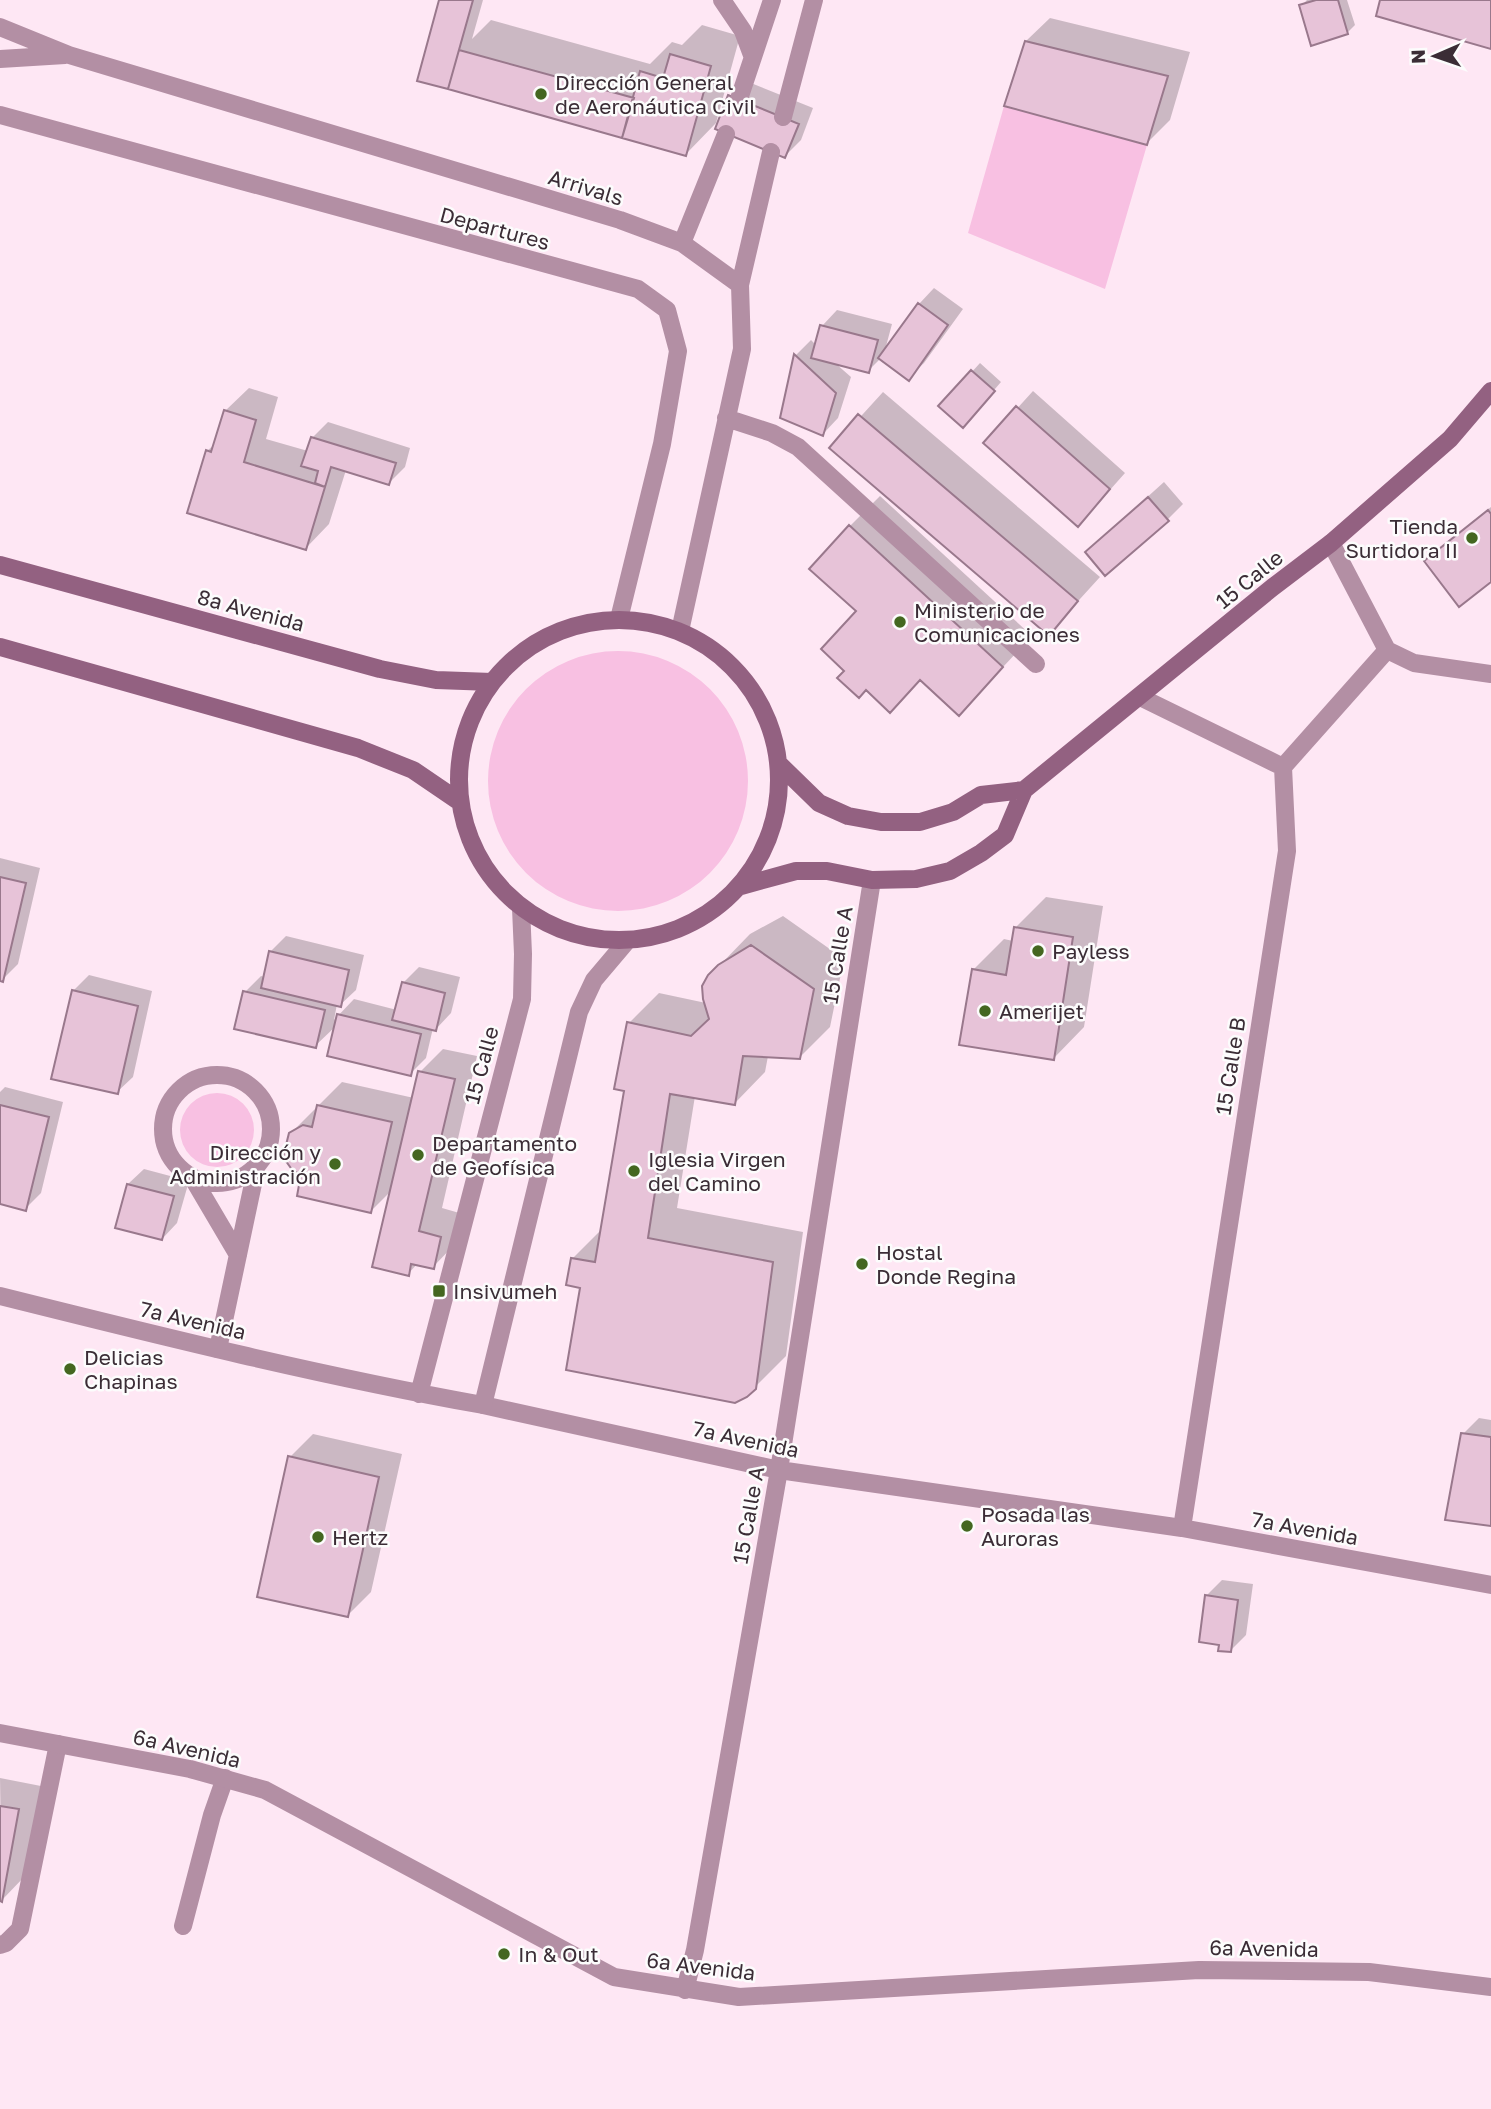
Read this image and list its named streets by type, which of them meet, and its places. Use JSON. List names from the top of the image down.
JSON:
{
  "streets": {
    "main road": ["15 Calle", "8a Avenida"],
    "street": [
      "Arrivals",
      "Departures",
      "15 Calle A",
      "15 Calle B",
      "7a Avenida",
      "6a Avenida"
    ]
  },
  "crossings": [
    ["15 Calle", "15 Calle A"],
    ["15 Calle", "7a Avenida"],
    ["15 Calle A", "7a Avenida"],
    ["15 Calle A", "6a Avenida"],
    ["15 Calle B", "7a Avenida"]
  ],
  "places": {
    "other": [
      "Dirección General de Aeronáutica Civil",
      "Tienda Surtidora II",
      "Ministerio de Comunicaciones",
      "Payless",
      "Amerijet",
      "Departamento de Geofísica",
      "Dirección y Administración",
      "Iglesia Virgen del Camino",
      "Hostal Donde Regina",
      "Delicias Chapinas",
      "Posada las Auroras",
      "Hertz",
      "In & Out"
    ],
    "transit": ["Insivumeh"]
  },
  "north": "left"
}
